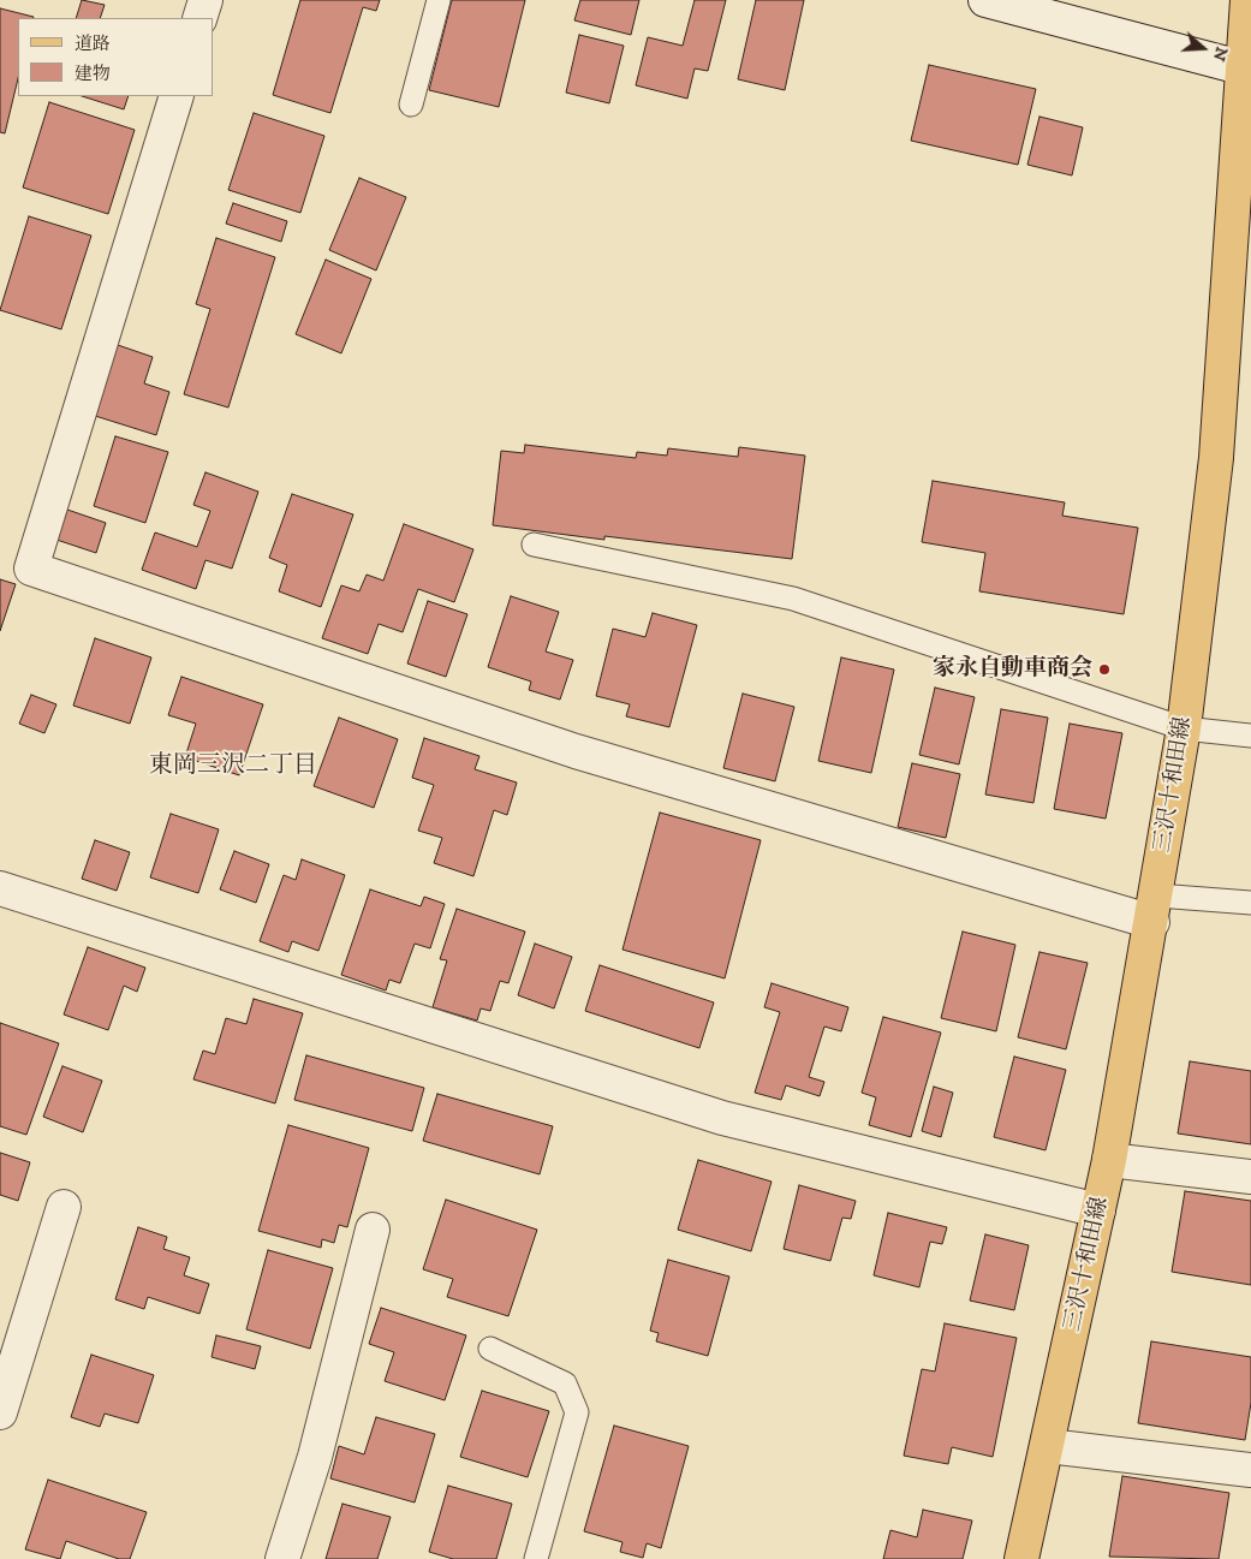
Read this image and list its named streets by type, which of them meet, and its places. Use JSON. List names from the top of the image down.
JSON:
{
  "streets": {
    "main road": ["三沢十和田線"]
  },
  "districts": ["東岡三沢二丁目"],
  "places": ["家永自動車商会"],
  "legend": ["道路", "建物"],
  "north": "right"
}
